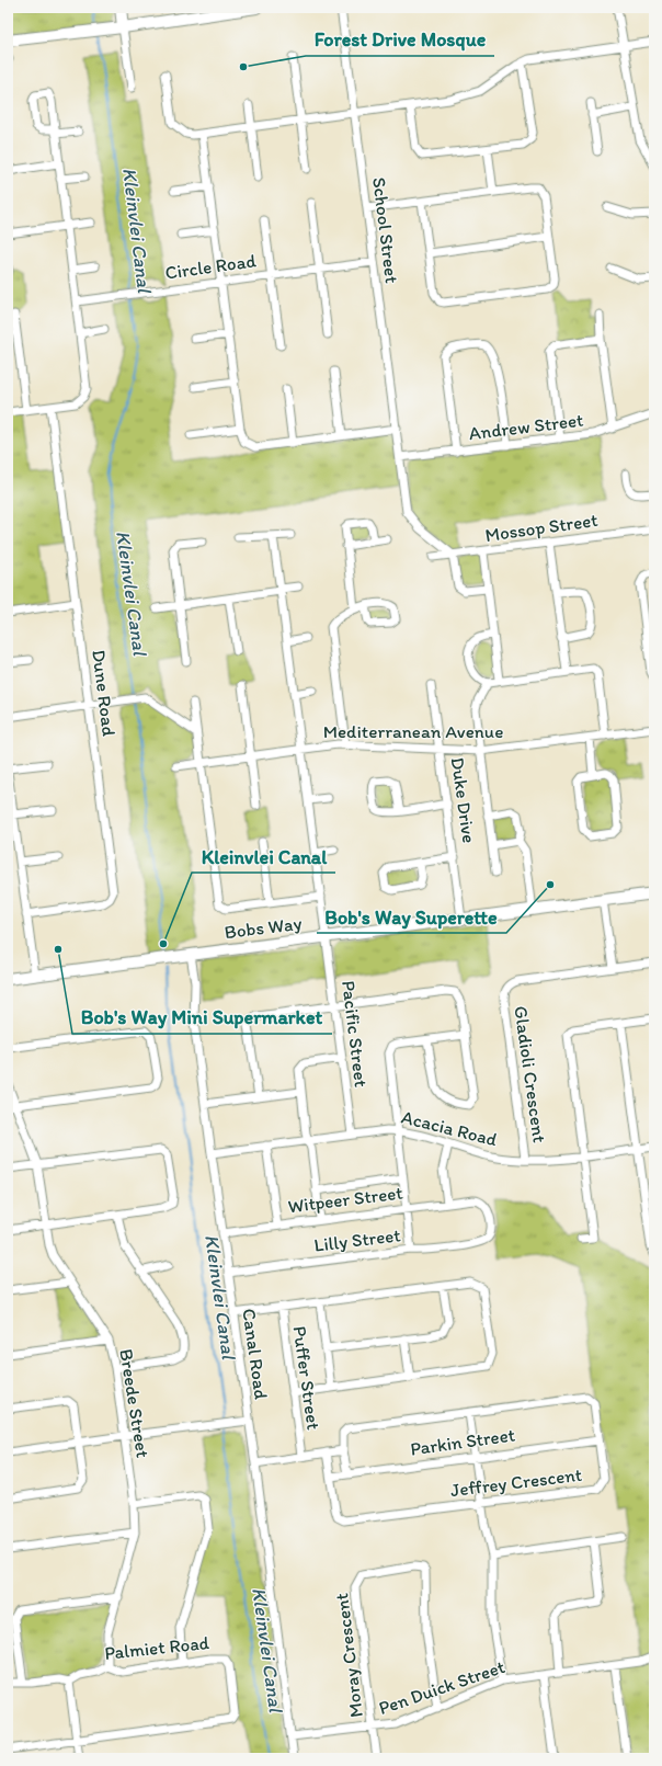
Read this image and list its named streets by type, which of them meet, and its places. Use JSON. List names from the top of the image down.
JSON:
{
  "streets": {
    "street": [
      "School Street",
      "Circle Road",
      "Andrew Street",
      "Mossop Street",
      "Dune Road",
      "Mediterranean Avenue",
      "Duke Drive",
      "Bobs Way",
      "Pacific Street",
      "Gladioli Crescent",
      "Acacia Road",
      "Witpeer Street",
      "Lilly Street",
      "Canal Road",
      "Puffer Street",
      "Breede Street",
      "Parkin Street",
      "Jeffrey Crescent",
      "Palmiet Road",
      "Moray Crescent",
      "Pen Duick Street"
    ]
  },
  "crossings": [
    ["School Street", "Circle Road"],
    ["School Street", "Andrew Street"],
    ["School Street", "Mossop Street"],
    ["Mediterranean Avenue", "Duke Drive"],
    ["Mediterranean Avenue", "Pacific Street"],
    ["Duke Drive", "Bobs Way"],
    ["Bobs Way", "Pacific Street"],
    ["Bobs Way", "Canal Road"],
    ["Pacific Street", "Acacia Road"],
    ["Gladioli Crescent", "Acacia Road"],
    ["Acacia Road", "Canal Road"],
    ["Witpeer Street", "Lilly Street"],
    ["Witpeer Street", "Canal Road"],
    ["Lilly Street", "Canal Road"],
    ["Canal Road", "Puffer Street"],
    ["Canal Road", "Pen Duick Street"],
    ["Breede Street", "Palmiet Road"],
    ["Parkin Street", "Jeffrey Crescent"],
    ["Moray Crescent", "Pen Duick Street"]
  ],
  "water": ["Kleinvlei Canal"],
  "places": [
    "Forest Drive Mosque",
    "Bob's Way Superette",
    "Kleinvlei Canal",
    "Bob's Way Mini Supermarket"
  ]
}
